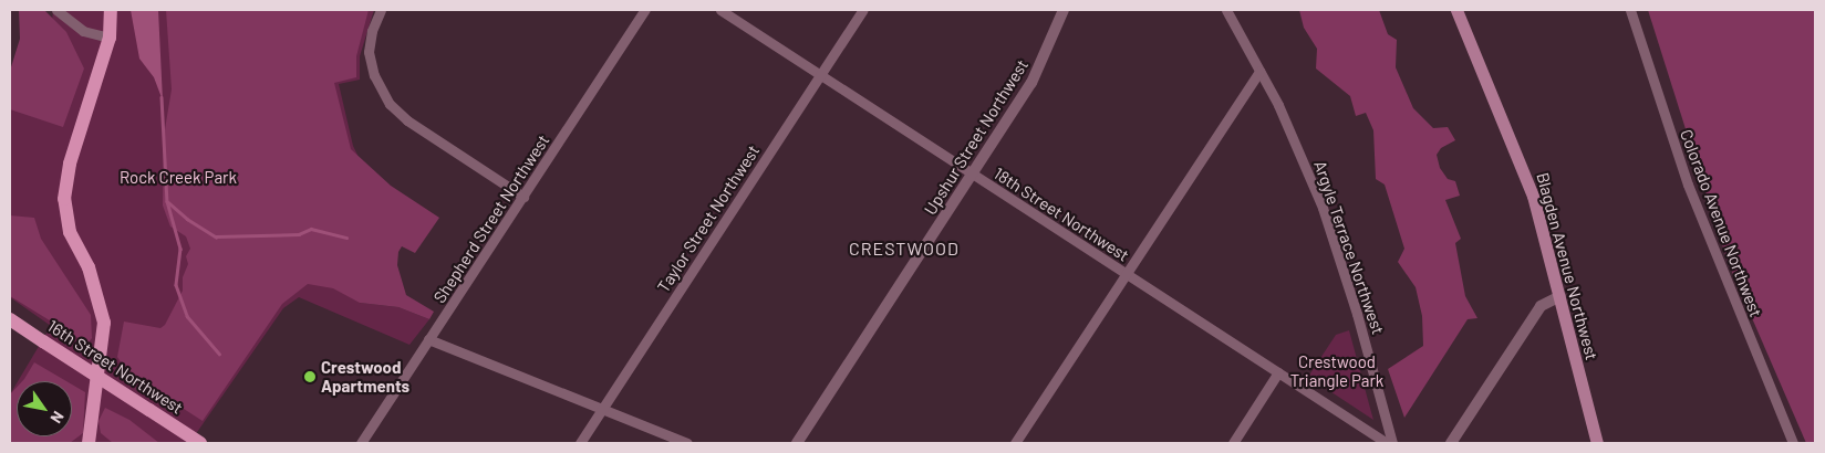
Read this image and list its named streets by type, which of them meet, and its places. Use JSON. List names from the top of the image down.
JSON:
{
  "streets": {
    "main road": ["Blagden Avenue Northwest", "16th Street Northwest"],
    "street": [
      "Upshur Street Northwest",
      "18th Street Northwest",
      "Shepherd Street Northwest",
      "Taylor Street Northwest",
      "Colorado Avenue Northwest",
      "Argyle Terrace Northwest"
    ]
  },
  "crossings": [
    ["Upshur Street Northwest", "18th Street Northwest"],
    ["18th Street Northwest", "Taylor Street Northwest"]
  ],
  "districts": ["CRESTWOOD"],
  "parks": ["Rock Creek Park", "Crestwood Triangle Park"],
  "places": ["Crestwood Apartments"],
  "north": "bottom right"
}
